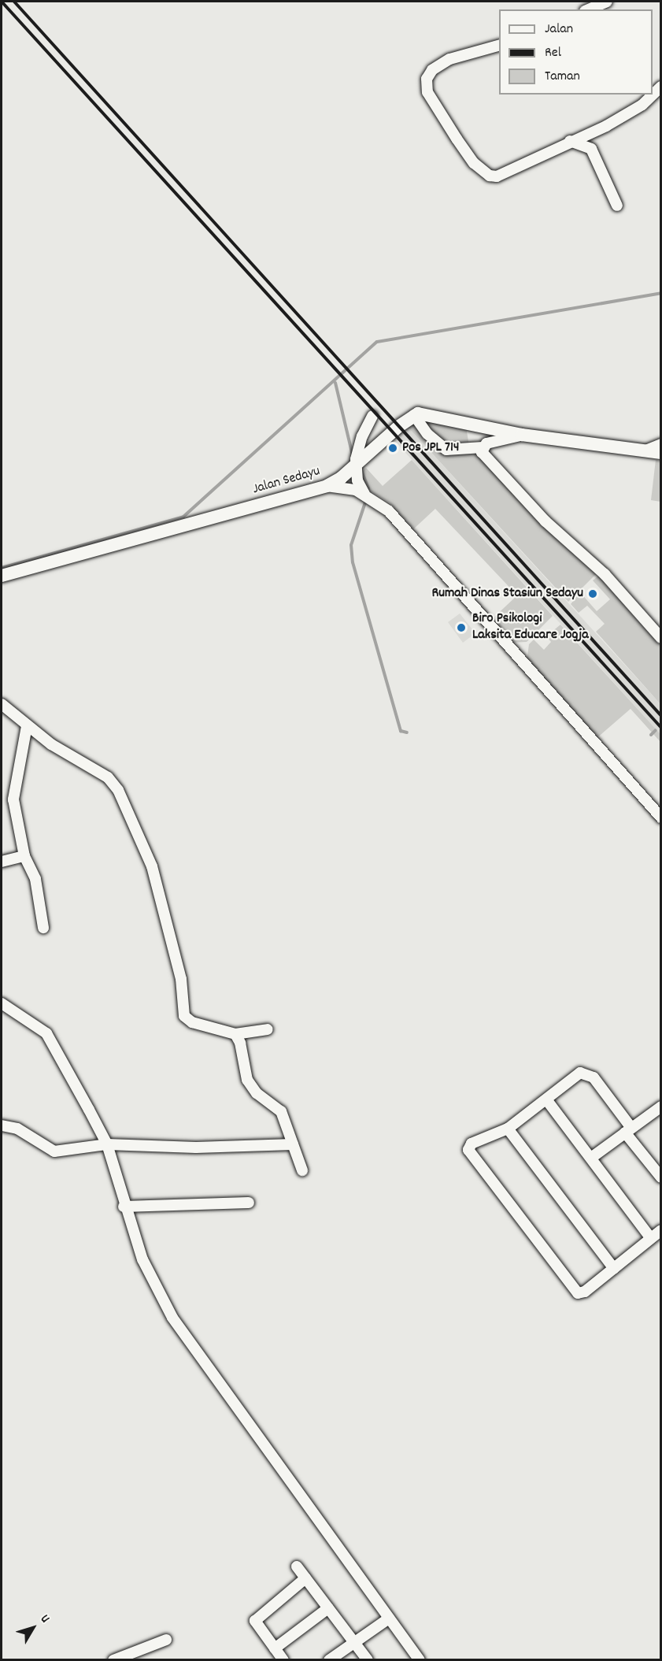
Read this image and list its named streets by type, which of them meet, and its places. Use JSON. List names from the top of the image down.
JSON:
{
  "streets": {
    "street": ["Jalan Sedayu"]
  },
  "places": ["Pos JPL 714", "Rumah Dinas Stasiun Sedayu", "Biro Psikologi Laksita Educare Jogja"],
  "legend": ["Jalan", "Rel", "Taman"],
  "north": "top right"
}
